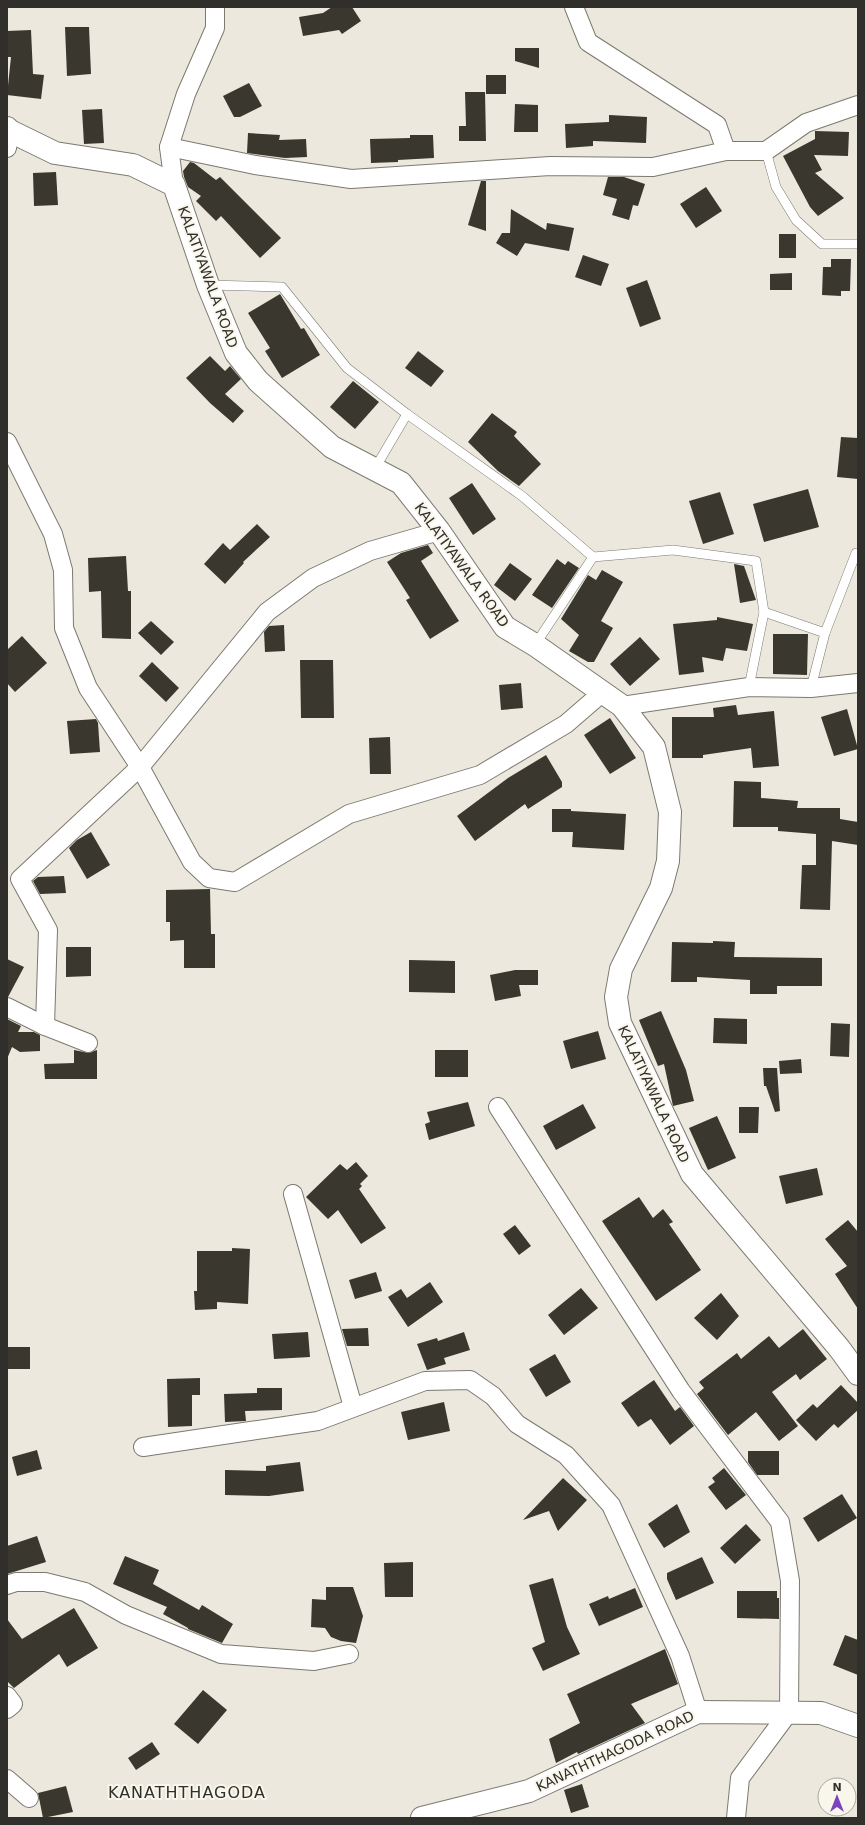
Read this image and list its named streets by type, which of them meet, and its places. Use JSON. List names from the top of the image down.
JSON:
{
  "streets": {
    "street": ["KALATIYAWALA ROAD", "KANATHTHAGODA ROAD"]
  },
  "districts": ["KANATHTHAGODA"],
  "north": "top"
}
